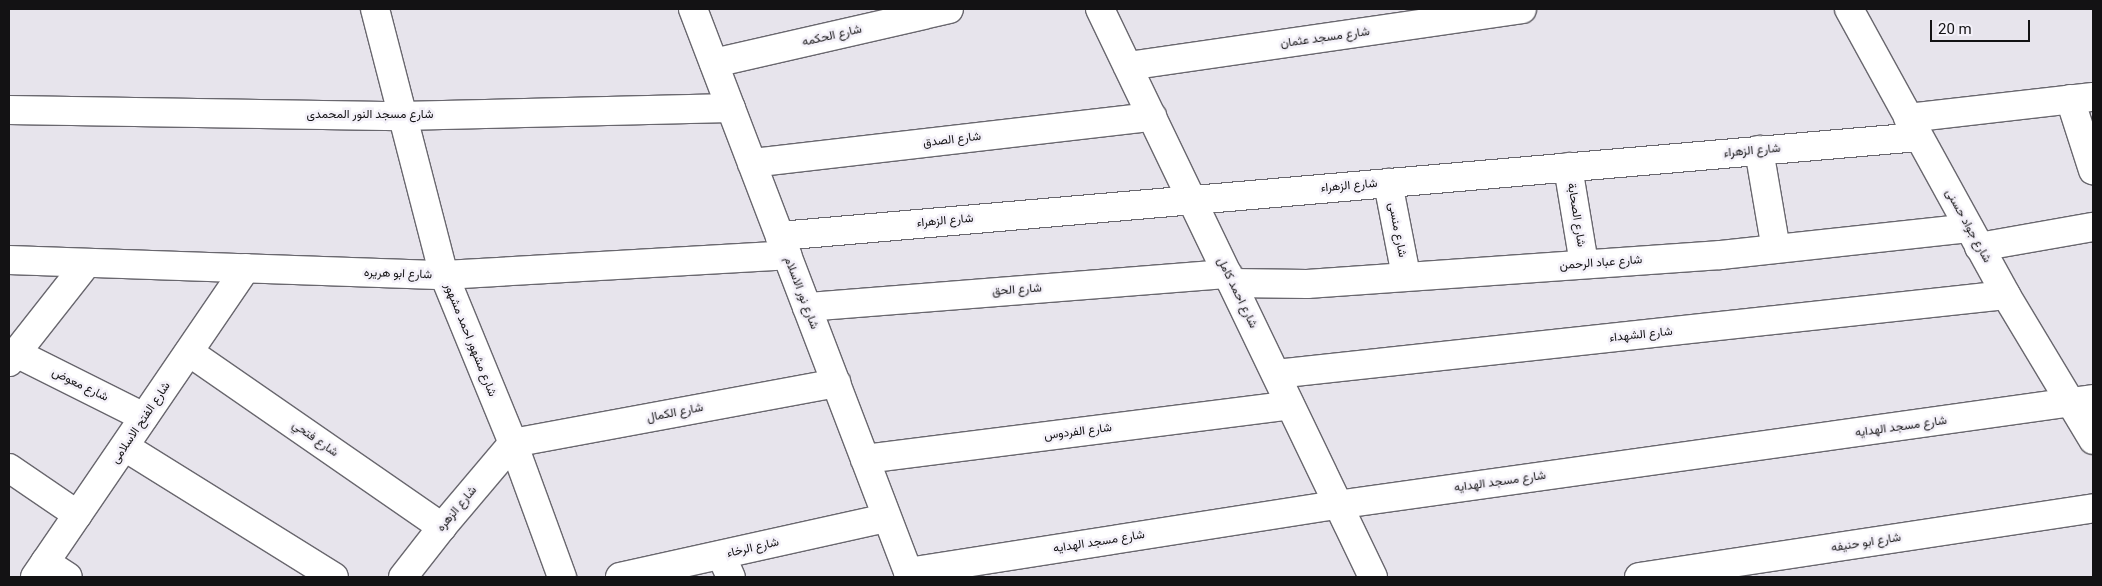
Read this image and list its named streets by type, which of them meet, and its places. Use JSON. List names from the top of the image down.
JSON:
{
  "streets": {
    "street": [
      "شارع الحكمه",
      "شارع مسجد عثمان",
      "شارع مسجد النور المحمدى",
      "شارع الصدق",
      "شارع الزهراء",
      "شارع الصحابة",
      "شارع جواد حسنى",
      "شارع منسى",
      "شارع عباد الرحمن",
      "شارع ابو هريره",
      "شارع الحق",
      "شارع نور الاسلام",
      "شارع احمد كامل",
      "شارع الشهداء",
      "شارع مشهور احمد مشهور",
      "شارع معوض",
      "شارع الكمال",
      "شارع الفتح الاسلامى",
      "شارع مسجد الهدايه",
      "شارع الفردوس",
      "شارع فتحي",
      "شارع الزهره",
      "شارع ابو حنيفه",
      "شارع الرخاء"
    ]
  },
  "crossings": [
    ["شارع الحكمه", "شارع نور الاسلام"],
    ["شارع مسجد عثمان", "شارع احمد كامل"],
    ["شارع مسجد النور المحمدى", "شارع نور الاسلام"],
    ["شارع مسجد النور المحمدى", "شارع مشهور احمد مشهور"],
    ["شارع الصدق", "شارع نور الاسلام"],
    ["شارع الصدق", "شارع احمد كامل"],
    ["شارع الزهراء", "شارع الصحابة"],
    ["شارع الزهراء", "شارع جواد حسنى"],
    ["شارع الزهراء", "شارع منسى"],
    ["شارع الزهراء", "شارع ابو هريره"],
    ["شارع الزهراء", "شارع نور الاسلام"],
    ["شارع الزهراء", "شارع احمد كامل"],
    ["شارع الصحابة", "شارع عباد الرحمن"],
    ["شارع جواد حسنى", "شارع عباد الرحمن"],
    ["شارع جواد حسنى", "شارع الشهداء"],
    ["شارع جواد حسنى", "شارع مسجد الهدايه"],
    ["شارع منسى", "شارع عباد الرحمن"],
    ["شارع عباد الرحمن", "شارع الحق"],
    ["شارع عباد الرحمن", "شارع احمد كامل"],
    ["شارع ابو هريره", "شارع نور الاسلام"],
    ["شارع ابو هريره", "شارع مشهور احمد مشهور"],
    ["شارع ابو هريره", "شارع الفتح الاسلامى"],
    ["شارع الحق", "شارع نور الاسلام"],
    ["شارع الحق", "شارع احمد كامل"],
    ["شارع نور الاسلام", "شارع الكمال"],
    ["شارع نور الاسلام", "شارع مسجد الهدايه"],
    ["شارع نور الاسلام", "شارع الفردوس"],
    ["شارع نور الاسلام", "شارع الرخاء"],
    ["شارع احمد كامل", "شارع الشهداء"],
    ["شارع احمد كامل", "شارع مسجد الهدايه"],
    ["شارع احمد كامل", "شارع الفردوس"],
    ["شارع مشهور احمد مشهور", "شارع الكمال"],
    ["شارع مشهور احمد مشهور", "شارع الزهره"],
    ["شارع معوض", "شارع الفتح الاسلامى"],
    ["شارع الكمال", "شارع الزهره"],
    ["شارع الفتح الاسلامى", "شارع فتحي"],
    ["شارع فتحي", "شارع الزهره"]
  ],
  "scale_bar": "20 m"
}
